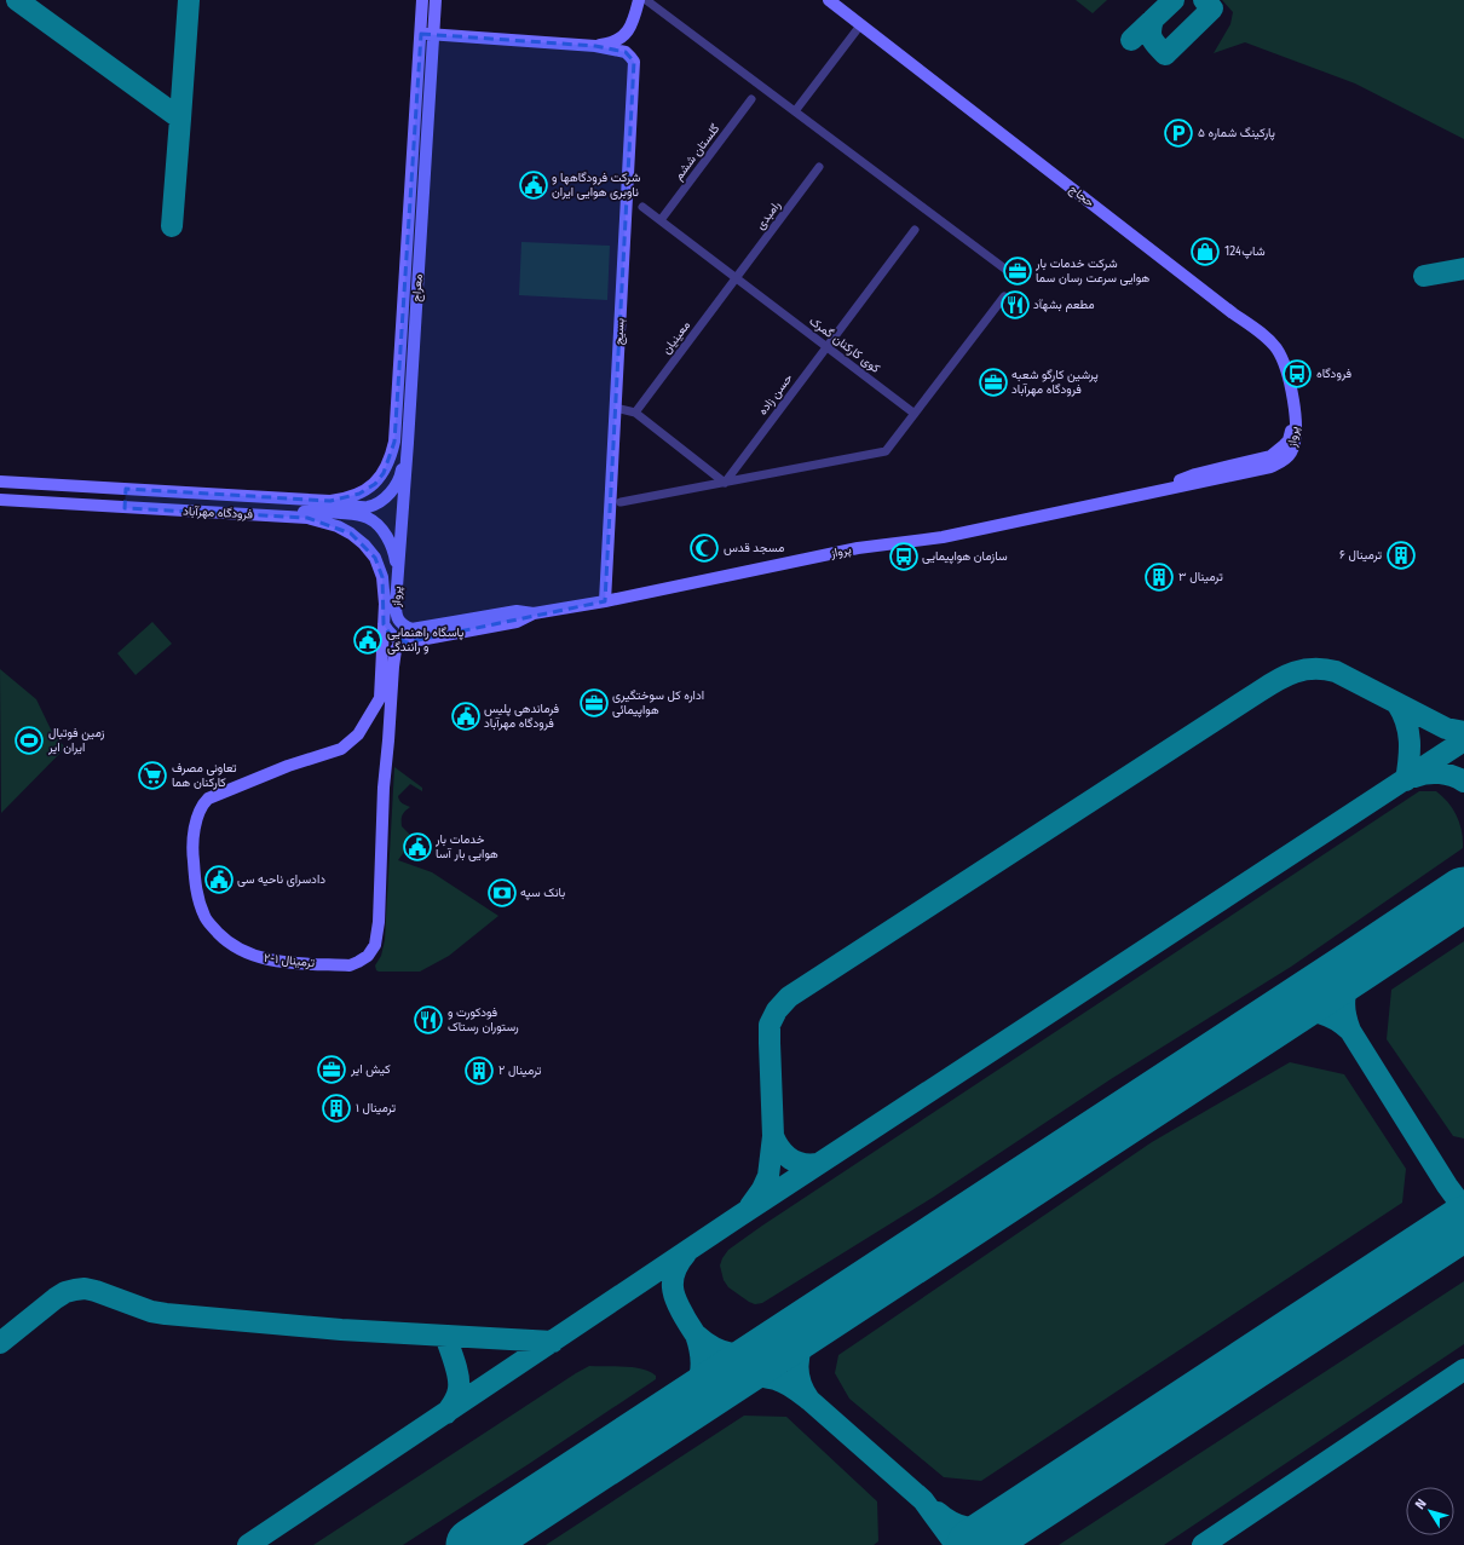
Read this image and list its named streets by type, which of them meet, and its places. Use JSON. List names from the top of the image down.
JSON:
{
  "streets": {
    "main road": [
      "حجاج",
      "معراج",
      "بسیج",
      "پرواز",
      "فرودگاه مهرآباد",
      "ترمینال ۱-۲"
    ],
    "street": [
      "گلستان ششم",
      "رامبدی",
      "معینیان",
      "کوی کارکنان گمرک",
      "حسن زاده"
    ]
  },
  "crossings": [
    ["گلستان ششم", "کوی کارکنان گمرک"],
    ["حجاج", "پرواز"],
    ["رامبدی", "معینیان"],
    ["رامبدی", "کوی کارکنان گمرک"],
    ["معراج", "پرواز"],
    ["معراج", "فرودگاه مهرآباد"],
    ["بسیج", "پرواز"],
    ["معینیان", "کوی کارکنان گمرک"],
    ["کوی کارکنان گمرک", "حسن زاده"]
  ],
  "places": {
    "parking": ["پارکینگ شماره ۵"],
    "public building": [
      "شرکت فرودگاهها و ناوبری هوایی ایران",
      "پاسگاه راهنمایی و رانندگی",
      "فرماندهی پلیس فرودگاه مهرآباد",
      "خدمات بار هوایی بار آسا",
      "دادسرای ناحیه سی"
    ],
    "shop": ["124شاپ"],
    "office": [
      "شرکت خدمات بار هوایی سرعت رسان سما",
      "پرشین کارگو شعبه فرودگاه مهرآباد",
      "اداره کل سوختگیری هواپیمائی",
      "کیش ایر"
    ],
    "restaurant": ["مطعم بشهآد", "فودکورت و رستوران رستاک"],
    "bus stop": ["فرودگاه", "سازمان هواپیمایی"],
    "mosque": ["مسجد قدس"],
    "building": [
      "ترمینال ۶",
      "ترمینال ۳",
      "ترمینال ۲",
      "ترمینال ۱"
    ],
    "sports": ["زمین فوتبال ایران ایر"],
    "supermarket": ["تعاونی مصرف کارکنان هما"],
    "bank": ["بانک سپه"]
  },
  "north": "top left"
}
